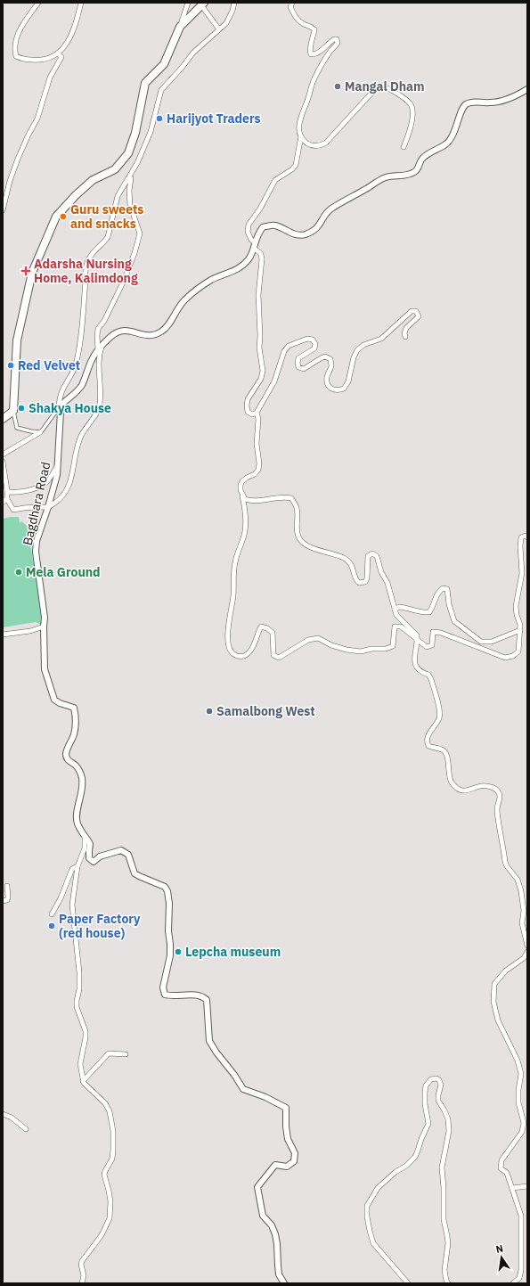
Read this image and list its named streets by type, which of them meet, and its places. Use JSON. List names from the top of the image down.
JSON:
{
  "streets": {
    "street": ["Bagdhara Road"]
  },
  "places": {
    "other": [
      "Mangal Dham",
      "Harijyot Traders",
      "Guru sweets and snacks",
      "Red Velvet",
      "Shakya House",
      "Mela Ground",
      "Samalbong West",
      "Paper Factory (red house)",
      "Lepcha museum"
    ],
    "health": ["Adarsha Nursing Home, Kalimdong"]
  },
  "north": "top"
}
